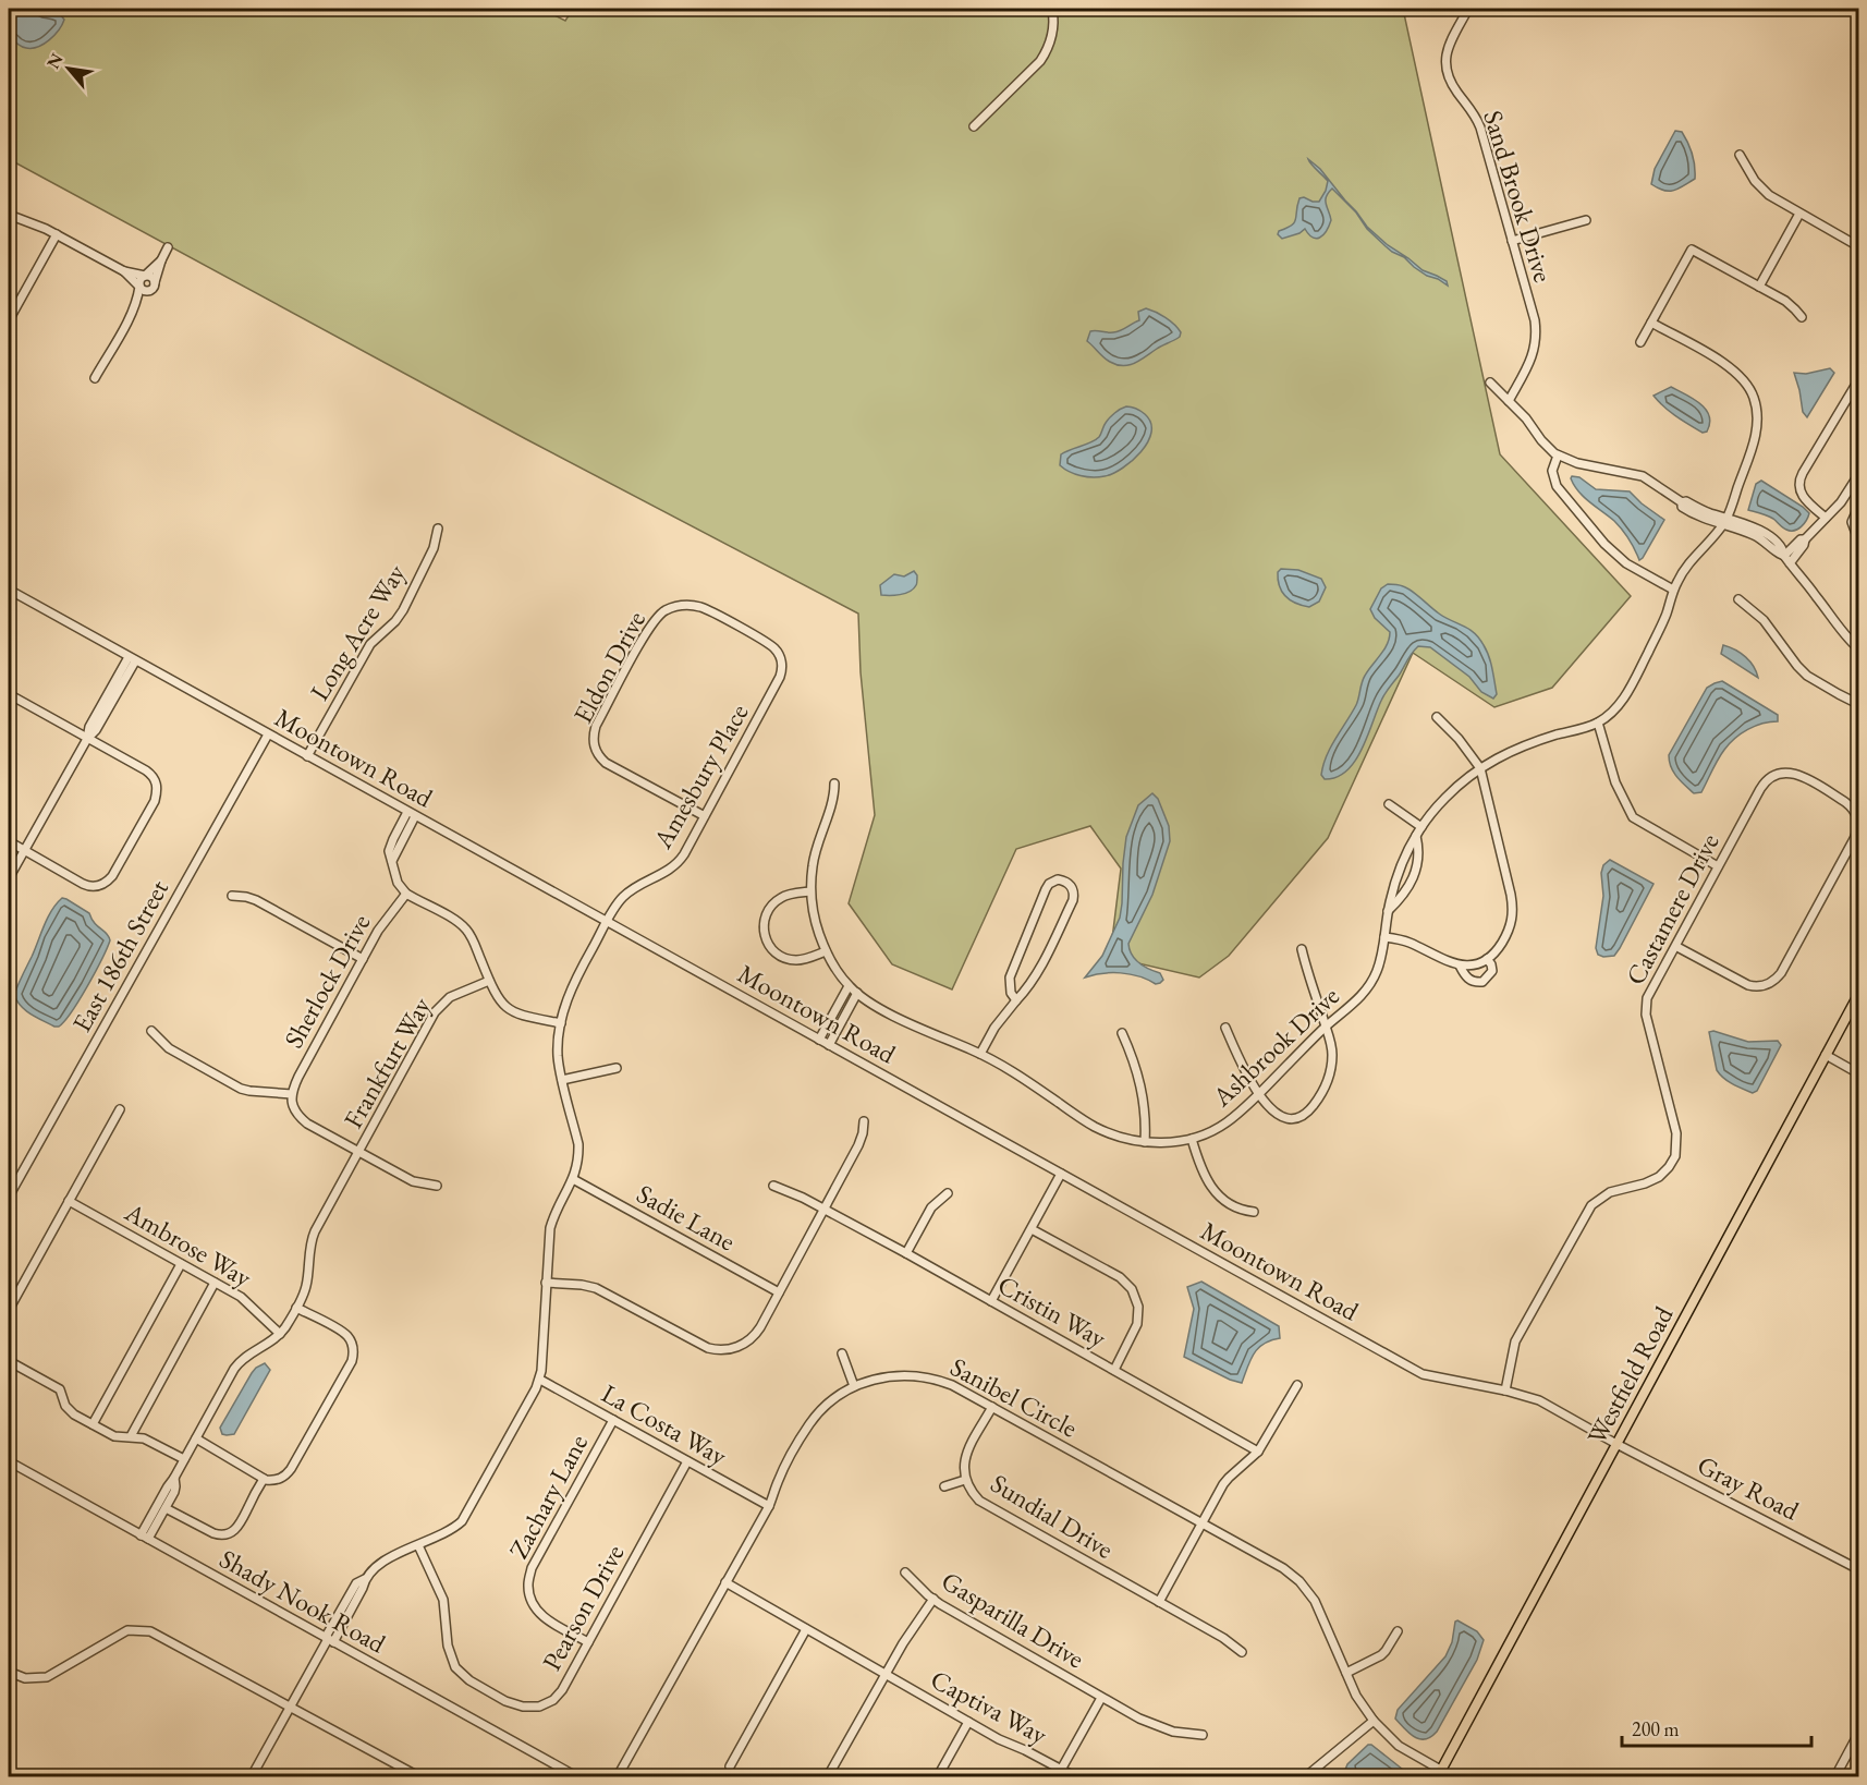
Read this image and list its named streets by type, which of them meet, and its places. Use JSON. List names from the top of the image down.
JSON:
{
  "streets": {
    "main road": ["Westfield Road"],
    "street": [
      "Sand Brook Drive",
      "Long Acre Way",
      "Eldon Drive",
      "Moontown Road",
      "Amesbury Place",
      "Castamere Drive",
      "East 186th Street",
      "Sherlock Drive",
      "Ashbrook Drive",
      "Frankfurt Way",
      "Sadie Lane",
      "Ambrose Way",
      "Cristin Way",
      "Sanibel Circle",
      "La Costa Way",
      "Gray Road",
      "Zachary Lane",
      "Sundial Drive",
      "Shady Nook Road",
      "Pearson Drive",
      "Gasparilla Drive",
      "Captiva Way"
    ]
  },
  "crossings": [
    ["Long Acre Way", "Moontown Road"],
    ["Eldon Drive", "Amesbury Place"],
    ["Moontown Road", "Amesbury Place"],
    ["Moontown Road", "Castamere Drive"],
    ["Moontown Road", "East 186th Street"],
    ["Moontown Road", "Westfield Road"],
    ["Moontown Road", "Gray Road"],
    ["Amesbury Place", "Sadie Lane"],
    ["Amesbury Place", "La Costa Way"],
    ["Amesbury Place", "Shady Nook Road"],
    ["Amesbury Place", "Pearson Drive"],
    ["Frankfurt Way", "Ambrose Way"],
    ["Westfield Road", "Sanibel Circle"],
    ["Westfield Road", "Gray Road"],
    ["Sanibel Circle", "La Costa Way"],
    ["Sanibel Circle", "Sundial Drive"],
    ["Sanibel Circle", "Captiva Way"],
    ["La Costa Way", "Zachary Lane"],
    ["La Costa Way", "Pearson Drive"],
    ["Zachary Lane", "Pearson Drive"]
  ],
  "scale_bar": "200 m",
  "north": "top left"
}
